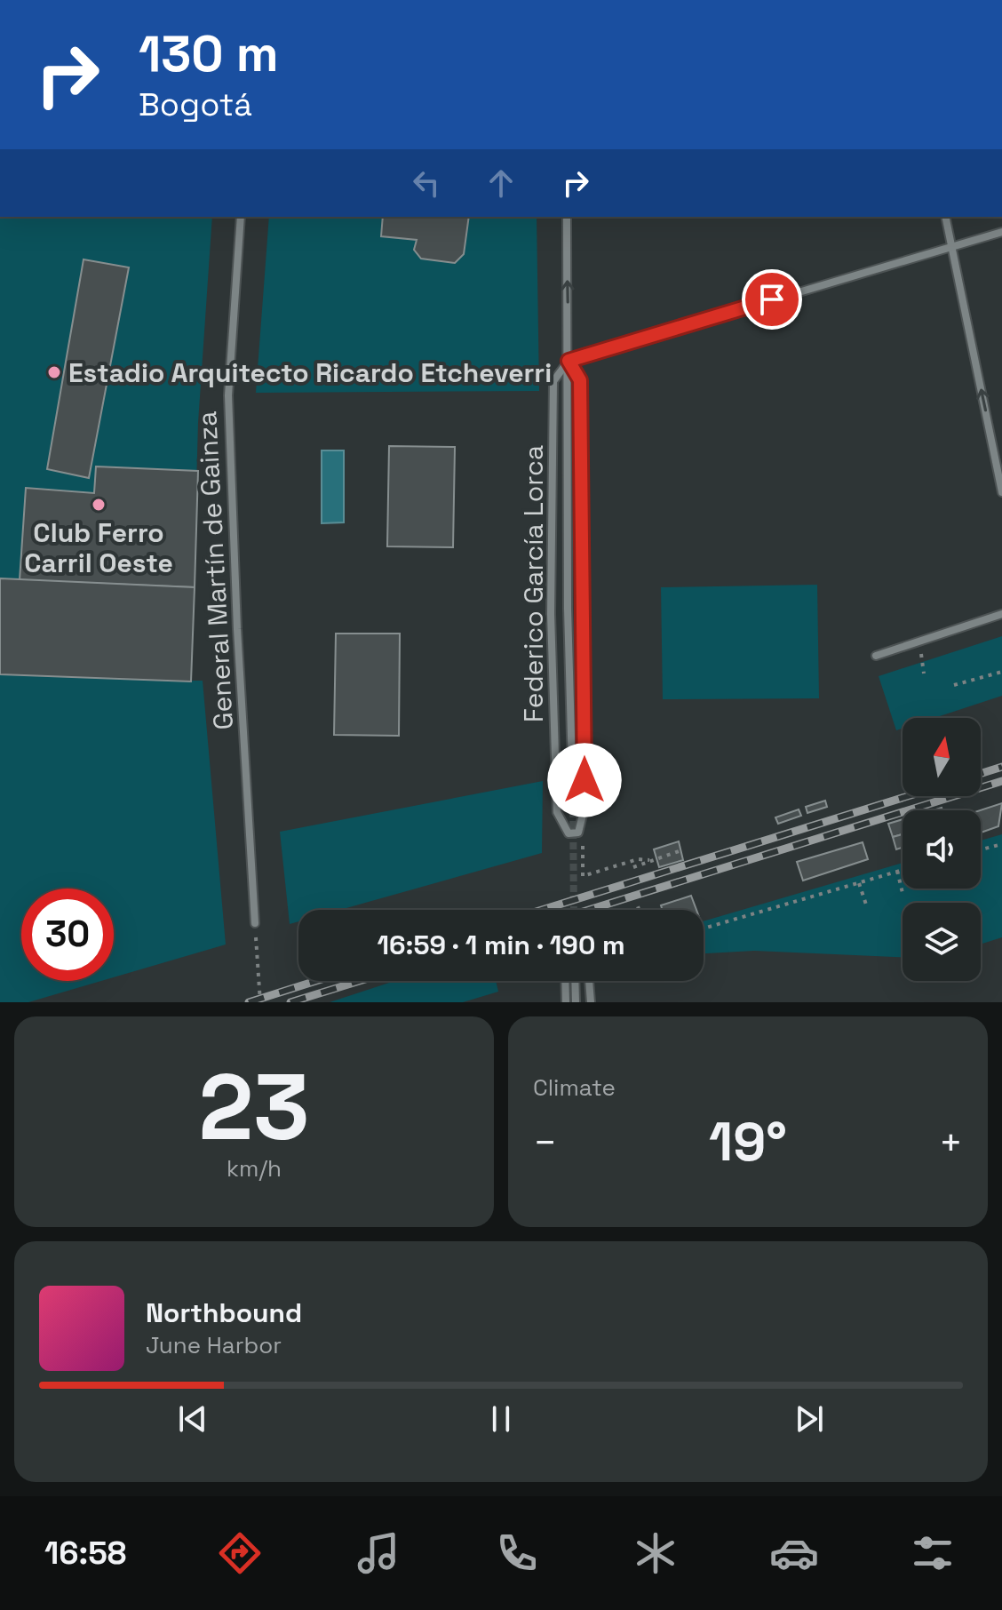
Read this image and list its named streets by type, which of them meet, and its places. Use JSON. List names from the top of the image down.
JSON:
{
  "streets": {
    "street": ["General Martín de Gainza", "Federico García Lorca"]
  },
  "places": ["Estadio Arquitecto Ricardo Etcheverri", "Club Ferro Carril Oeste"],
  "north": "top",
  "page": {
    "turn": ["130 m", "Bogotá"],
    "limit": "30",
    "trip": "16:59 · 1 min · 190 m",
    "tile": [
      ["23", "km/h"],
      "Climate"
    ],
    "heat": ["−", "19°", "+"],
    "song": ["Northbound", "June Harbor"],
    "tabs": "16:58"
  }
}
